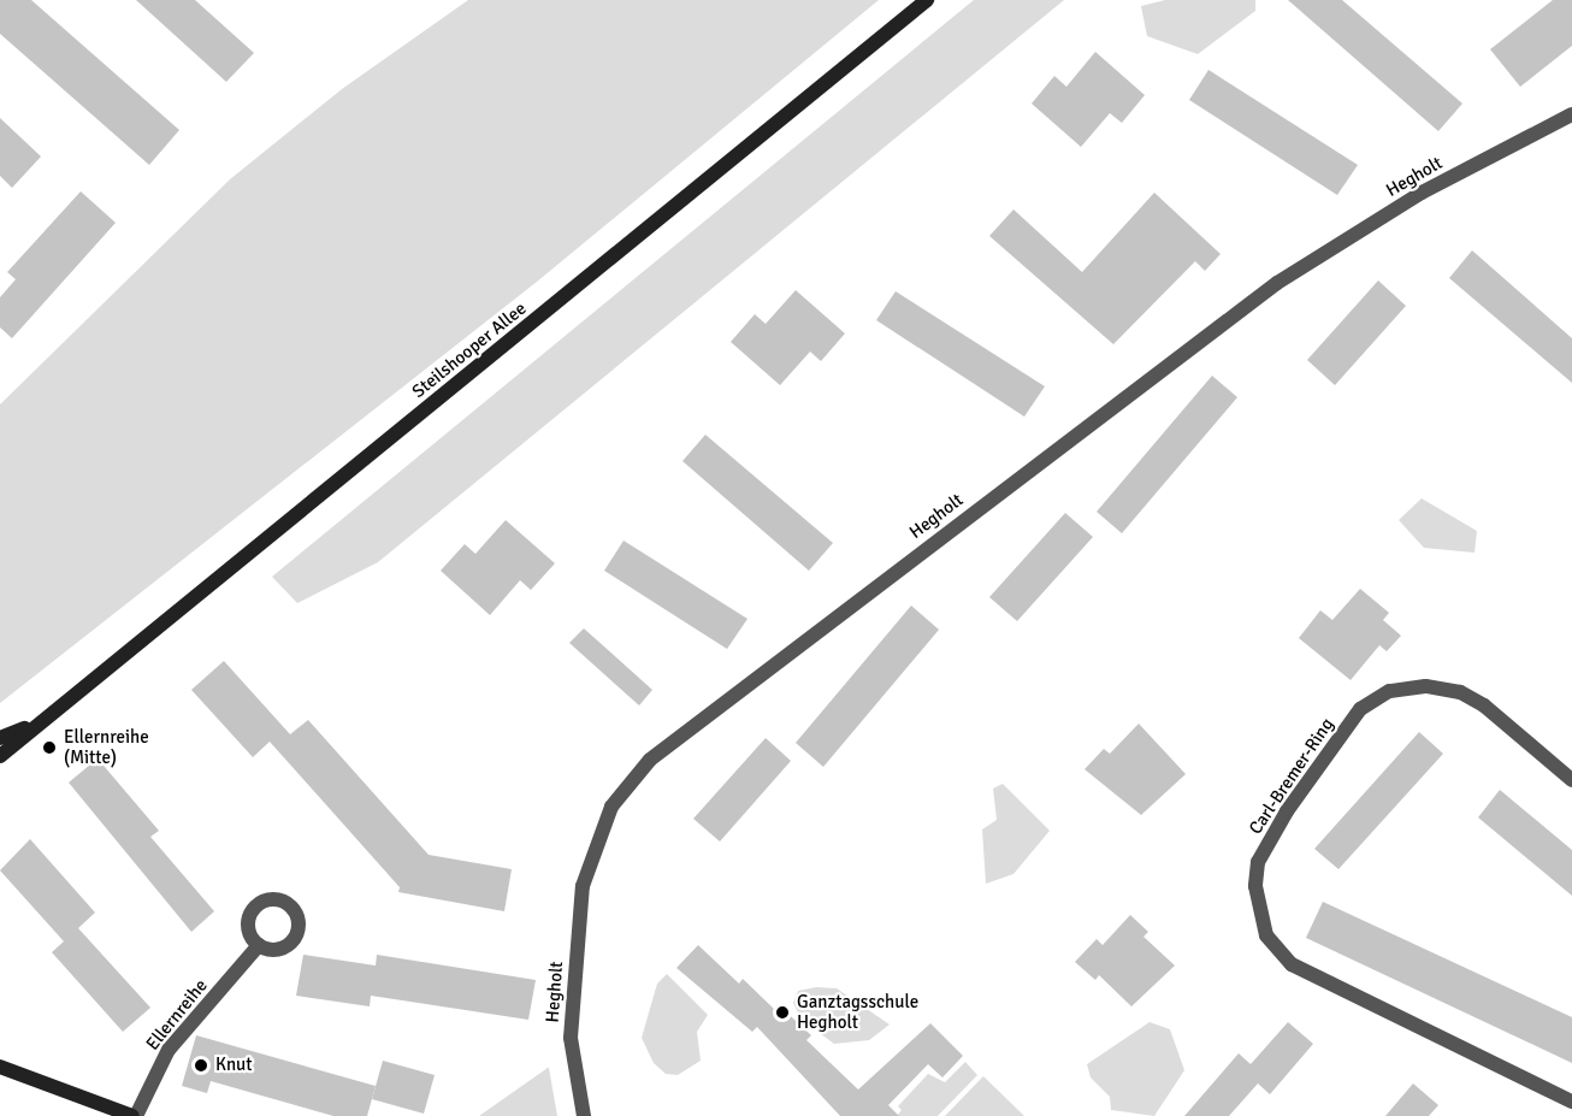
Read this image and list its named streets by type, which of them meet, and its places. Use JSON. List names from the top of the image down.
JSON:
{
  "streets": {
    "main road": ["Steilshooper Allee", "Ellernreihe"],
    "street": ["Hegholt", "Carl-Bremer-Ring"]
  },
  "places": ["Ellernreihe (Mitte)", "Ganztagsschule Hegholt", "Knut"]
}
